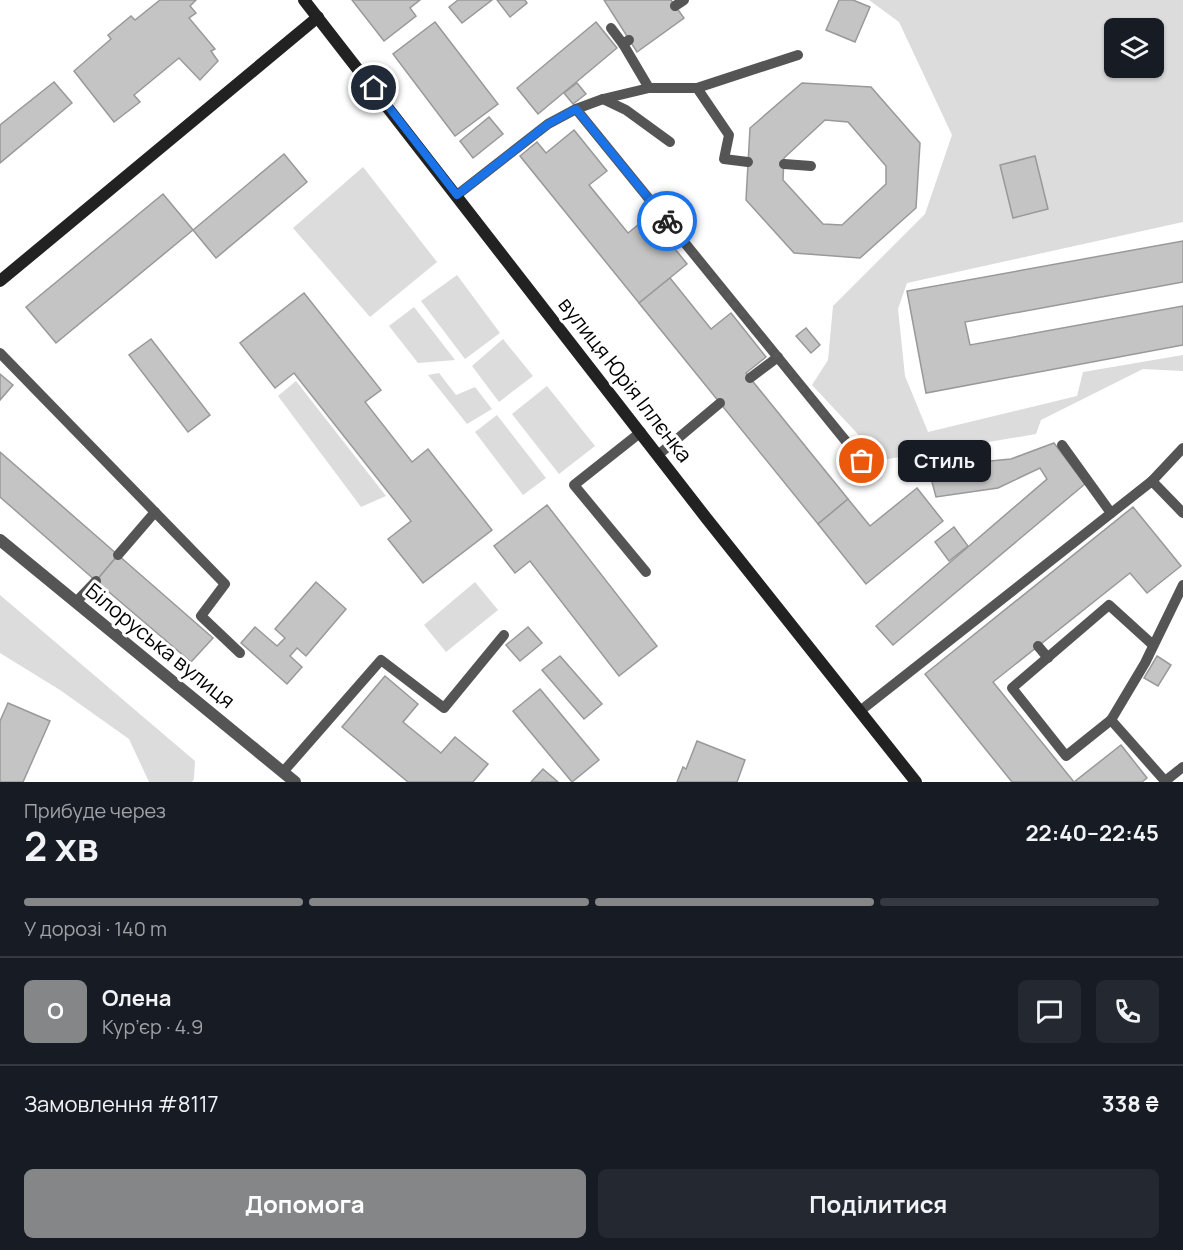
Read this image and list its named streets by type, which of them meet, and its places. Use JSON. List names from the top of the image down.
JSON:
{
  "streets": {
    "main road": ["вулиця Юрія Іллєнка"],
    "street": ["Білоруська вулиця"]
  },
  "places": ["Стиль"],
  "page": {
    "bubble": "Стиль",
    "heading": ["2 хв", "Прибуде через", "22:40–22:45"],
    "panel": [
      "Олена",
      "Кур’єр · 4.9",
      "Замовлення #8117",
      "338 ₴"
    ],
    "bar": "У дорозі · 140 m",
    "round": "О",
    "buttons": ["Допомога", "Поділитися"]
  }
}
